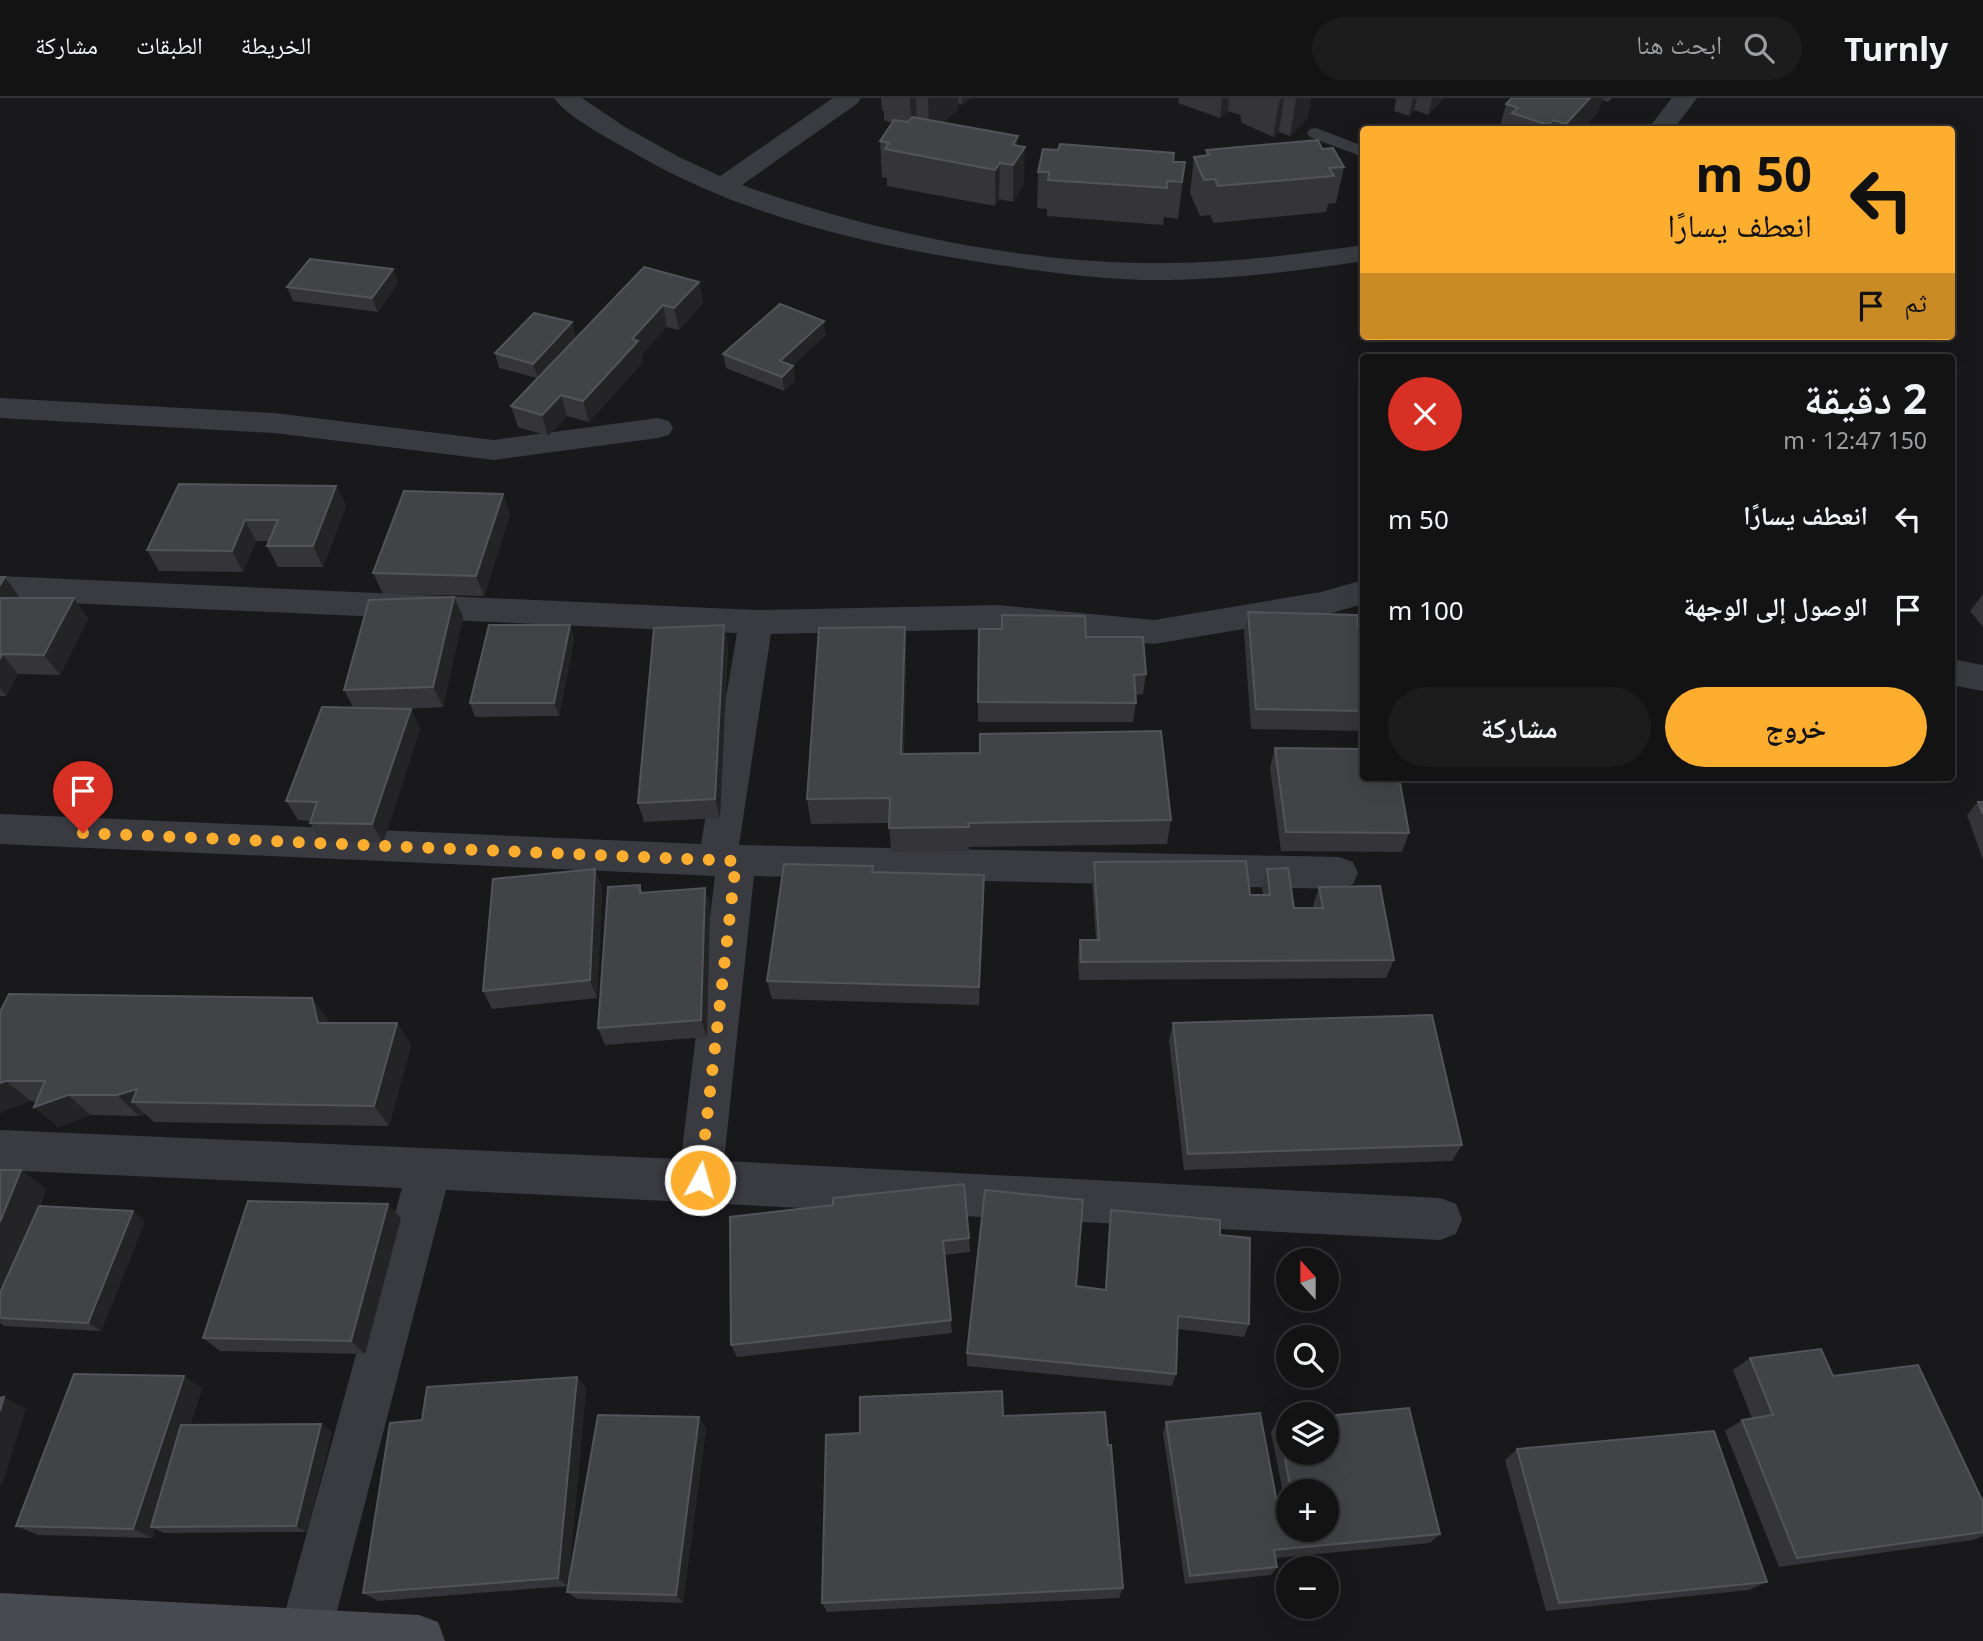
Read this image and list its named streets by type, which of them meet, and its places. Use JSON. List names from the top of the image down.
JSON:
{
  "north": "top",
  "page": {
    "header": "Turnly",
    "search": "ابحث هنا",
    "nav": ["الخريطة", "الطبقات", "مشاركة"],
    "turn": ["50 m", "انعطف يسارًا"],
    "then": "ثم",
    "heading": ["2 دقيقة", "150 m · 12:47"],
    "list": [
      {
        "name": "انعطف يسارًا",
        "value": "50 m"
      },
      {
        "name": "الوصول إلى الوجهة",
        "value": "100 m"
      }
    ],
    "buttons": ["خروج", "مشاركة"],
    "map_buttons": ["+", "−"]
  }
}
